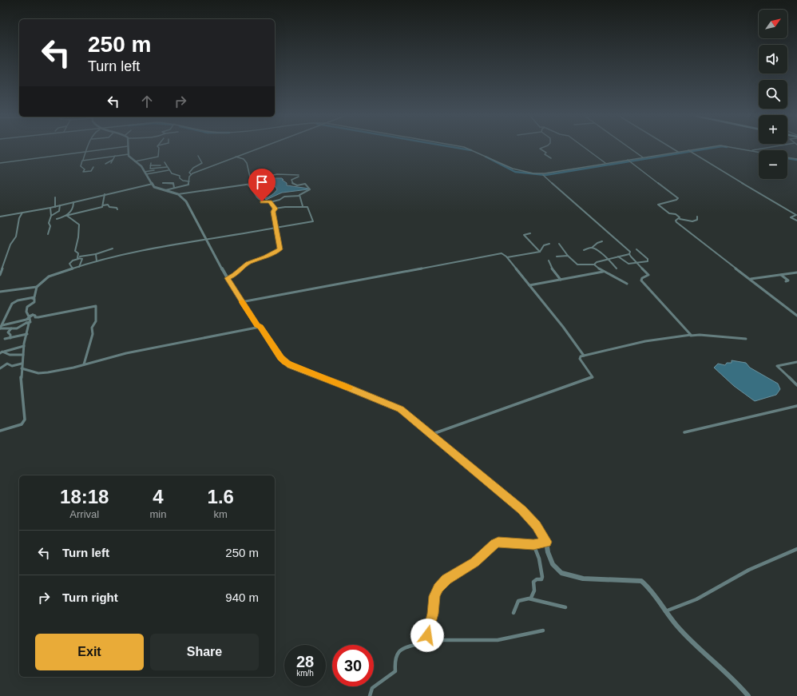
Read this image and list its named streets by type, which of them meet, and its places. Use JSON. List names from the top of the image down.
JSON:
{
  "north": "top right",
  "page": {
    "map_buttons": ["+", "−"],
    "turn": ["250 m", "Turn left"],
    "eta": [
      "18:18",
      "Arrival",
      "4",
      "min",
      "1.6",
      "km"
    ],
    "list": [
      {
        "name": "Turn left",
        "value": "250 m"
      },
      {
        "name": "Turn right",
        "value": "940 m"
      }
    ],
    "buttons": ["Exit", "Share"],
    "speed": "28 km/h",
    "limit": "30"
  }
}
